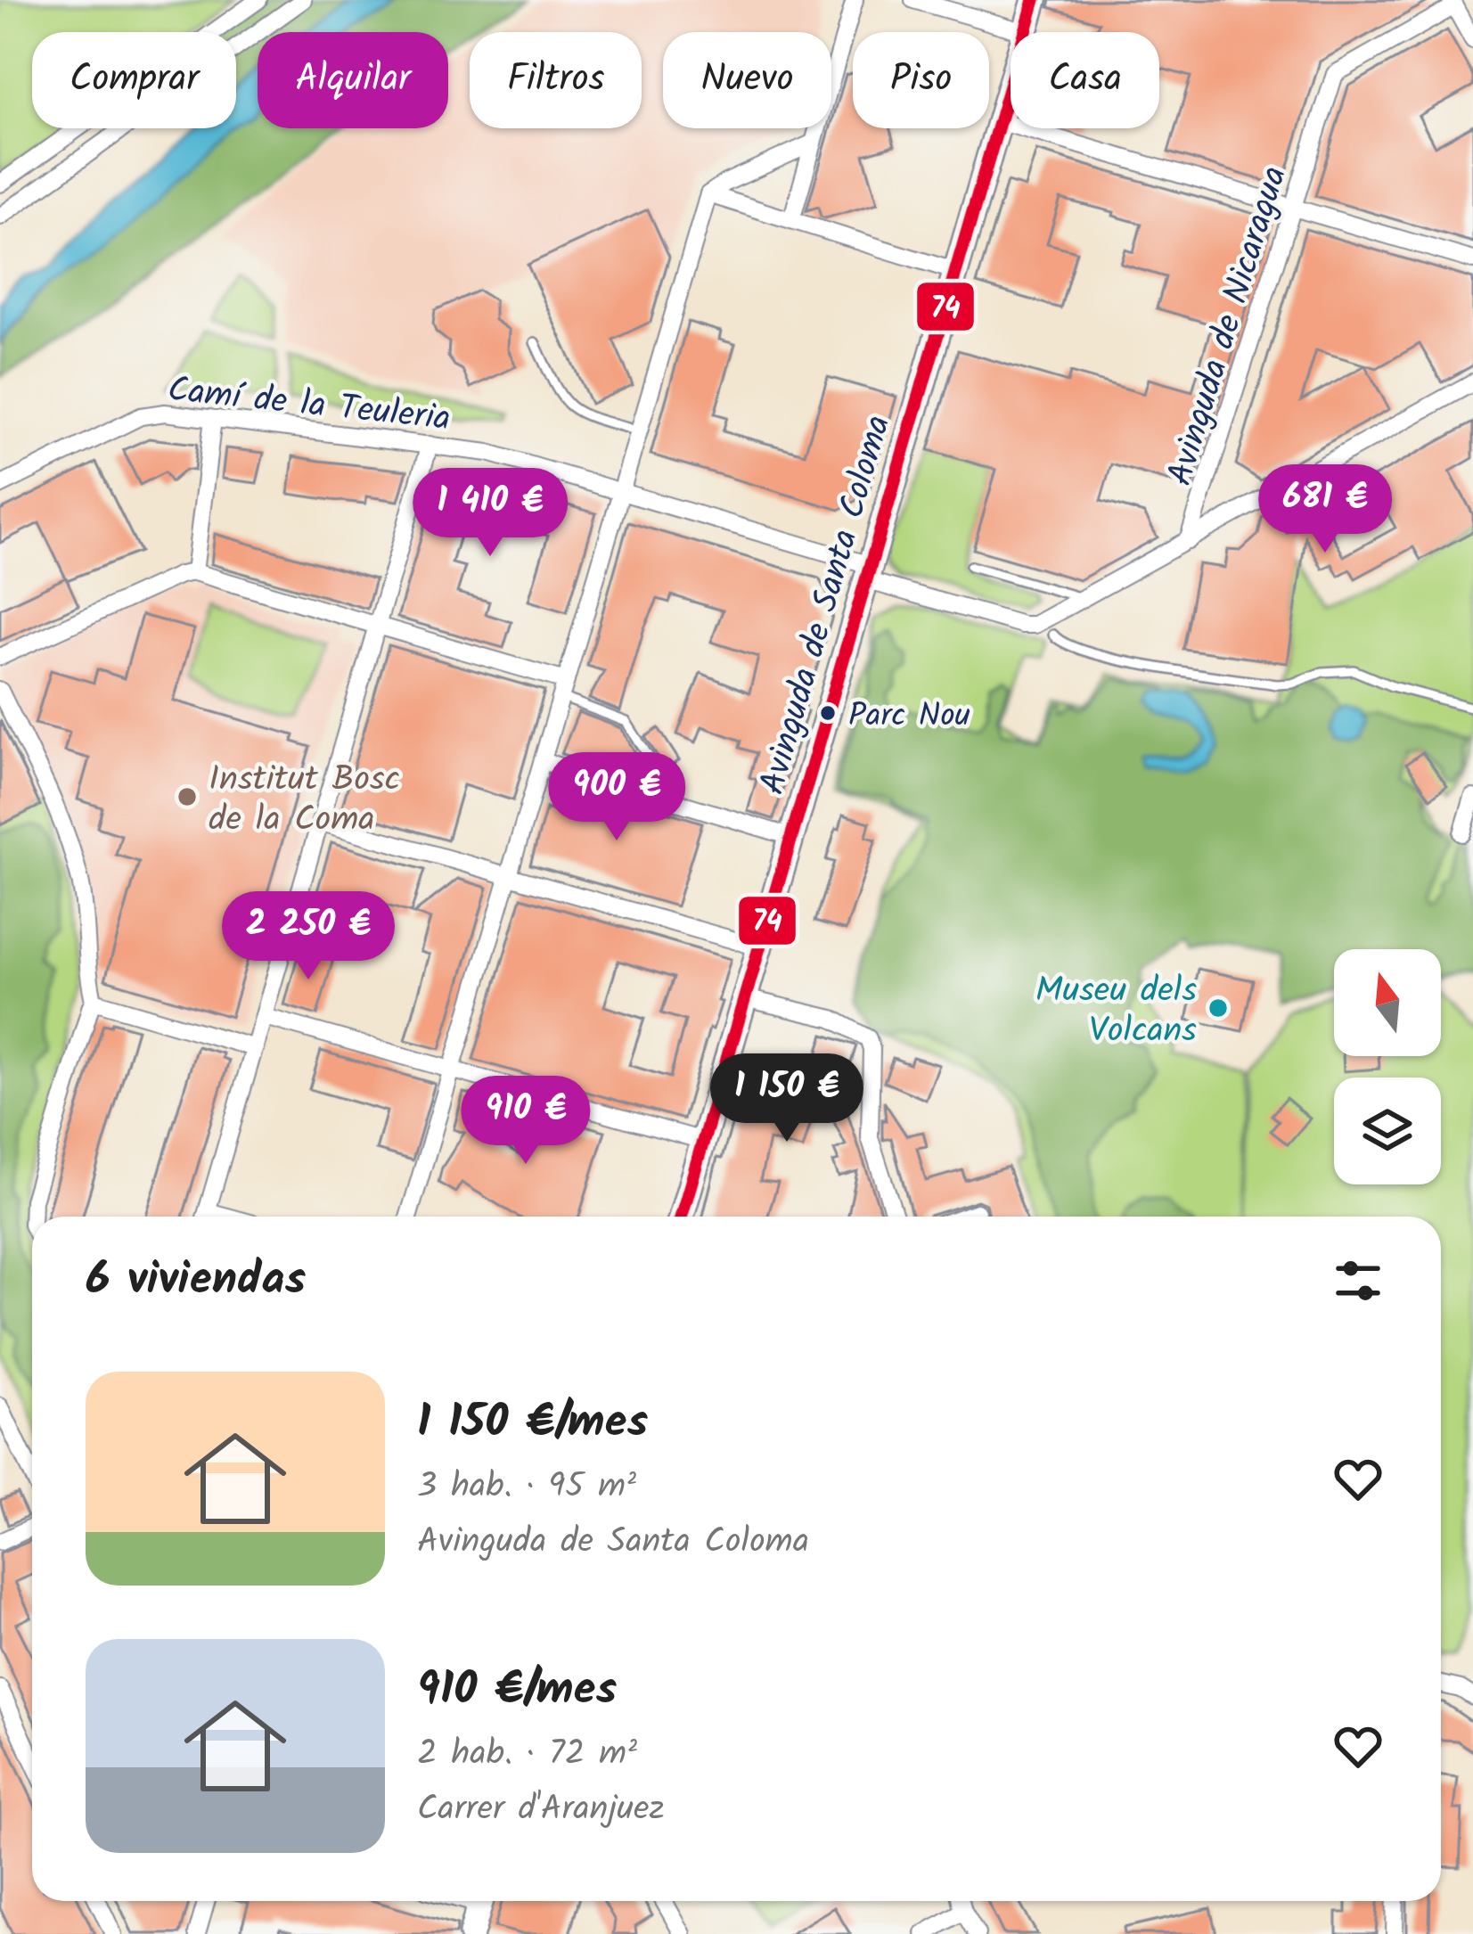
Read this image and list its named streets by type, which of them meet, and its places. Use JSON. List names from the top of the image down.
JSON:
{
  "streets": {
    "main road": ["Avinguda de Santa Coloma"],
    "street": ["Avinguda de Nicaragua", "Camí de la Teuleria"]
  },
  "crossings": [
    ["Avinguda de Nicaragua", "Camí de la Teuleria"],
    ["Camí de la Teuleria", "Avinguda de Santa Coloma"]
  ],
  "places": ["Parc Nou", "Institut Bosc de la Coma", "Museu dels Volcans"],
  "lines": ["transit line 74"],
  "north": "top",
  "page": {
    "chip": [
      "Comprar",
      "Alquilar",
      "Filtros",
      "Nuevo",
      "Piso",
      "Casa"
    ],
    "price": [
      "681 €",
      "1 410 €",
      "900 €",
      "2 250 €",
      "1 150 €",
      "910 €"
    ],
    "heading": "6 viviendas",
    "list": [
      {
        "name": "1 150 €/mes",
        "note": "3 hab. · 95 m² · Avinguda de Santa Coloma"
      },
      {
        "name": "910 €/mes",
        "note": "2 hab. · 72 m² · Carrer d'Aranjuez"
      }
    ]
  }
}
